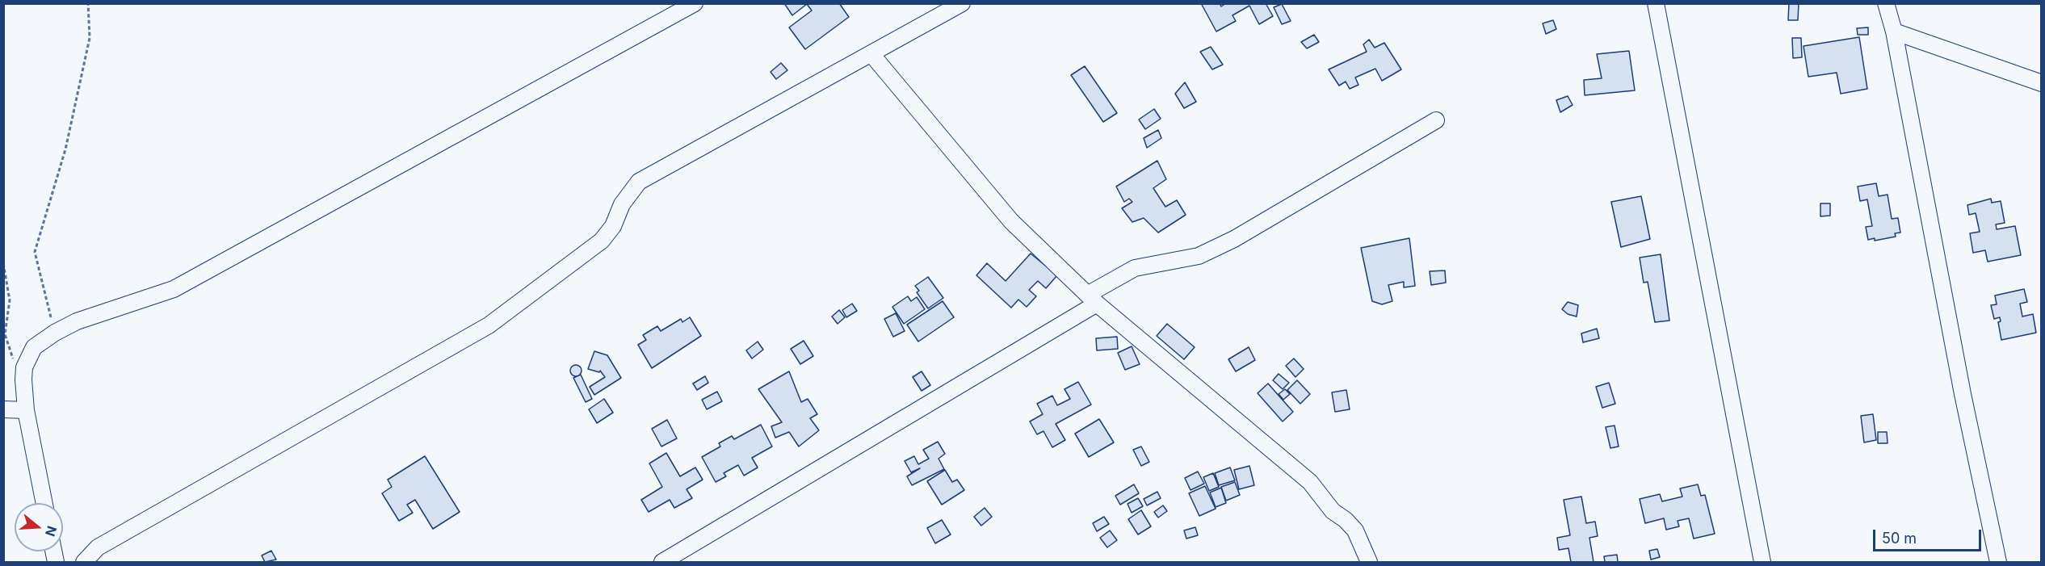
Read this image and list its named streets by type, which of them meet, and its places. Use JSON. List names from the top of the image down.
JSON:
{
  "scale_bar": "50 m",
  "north": "right"
}
